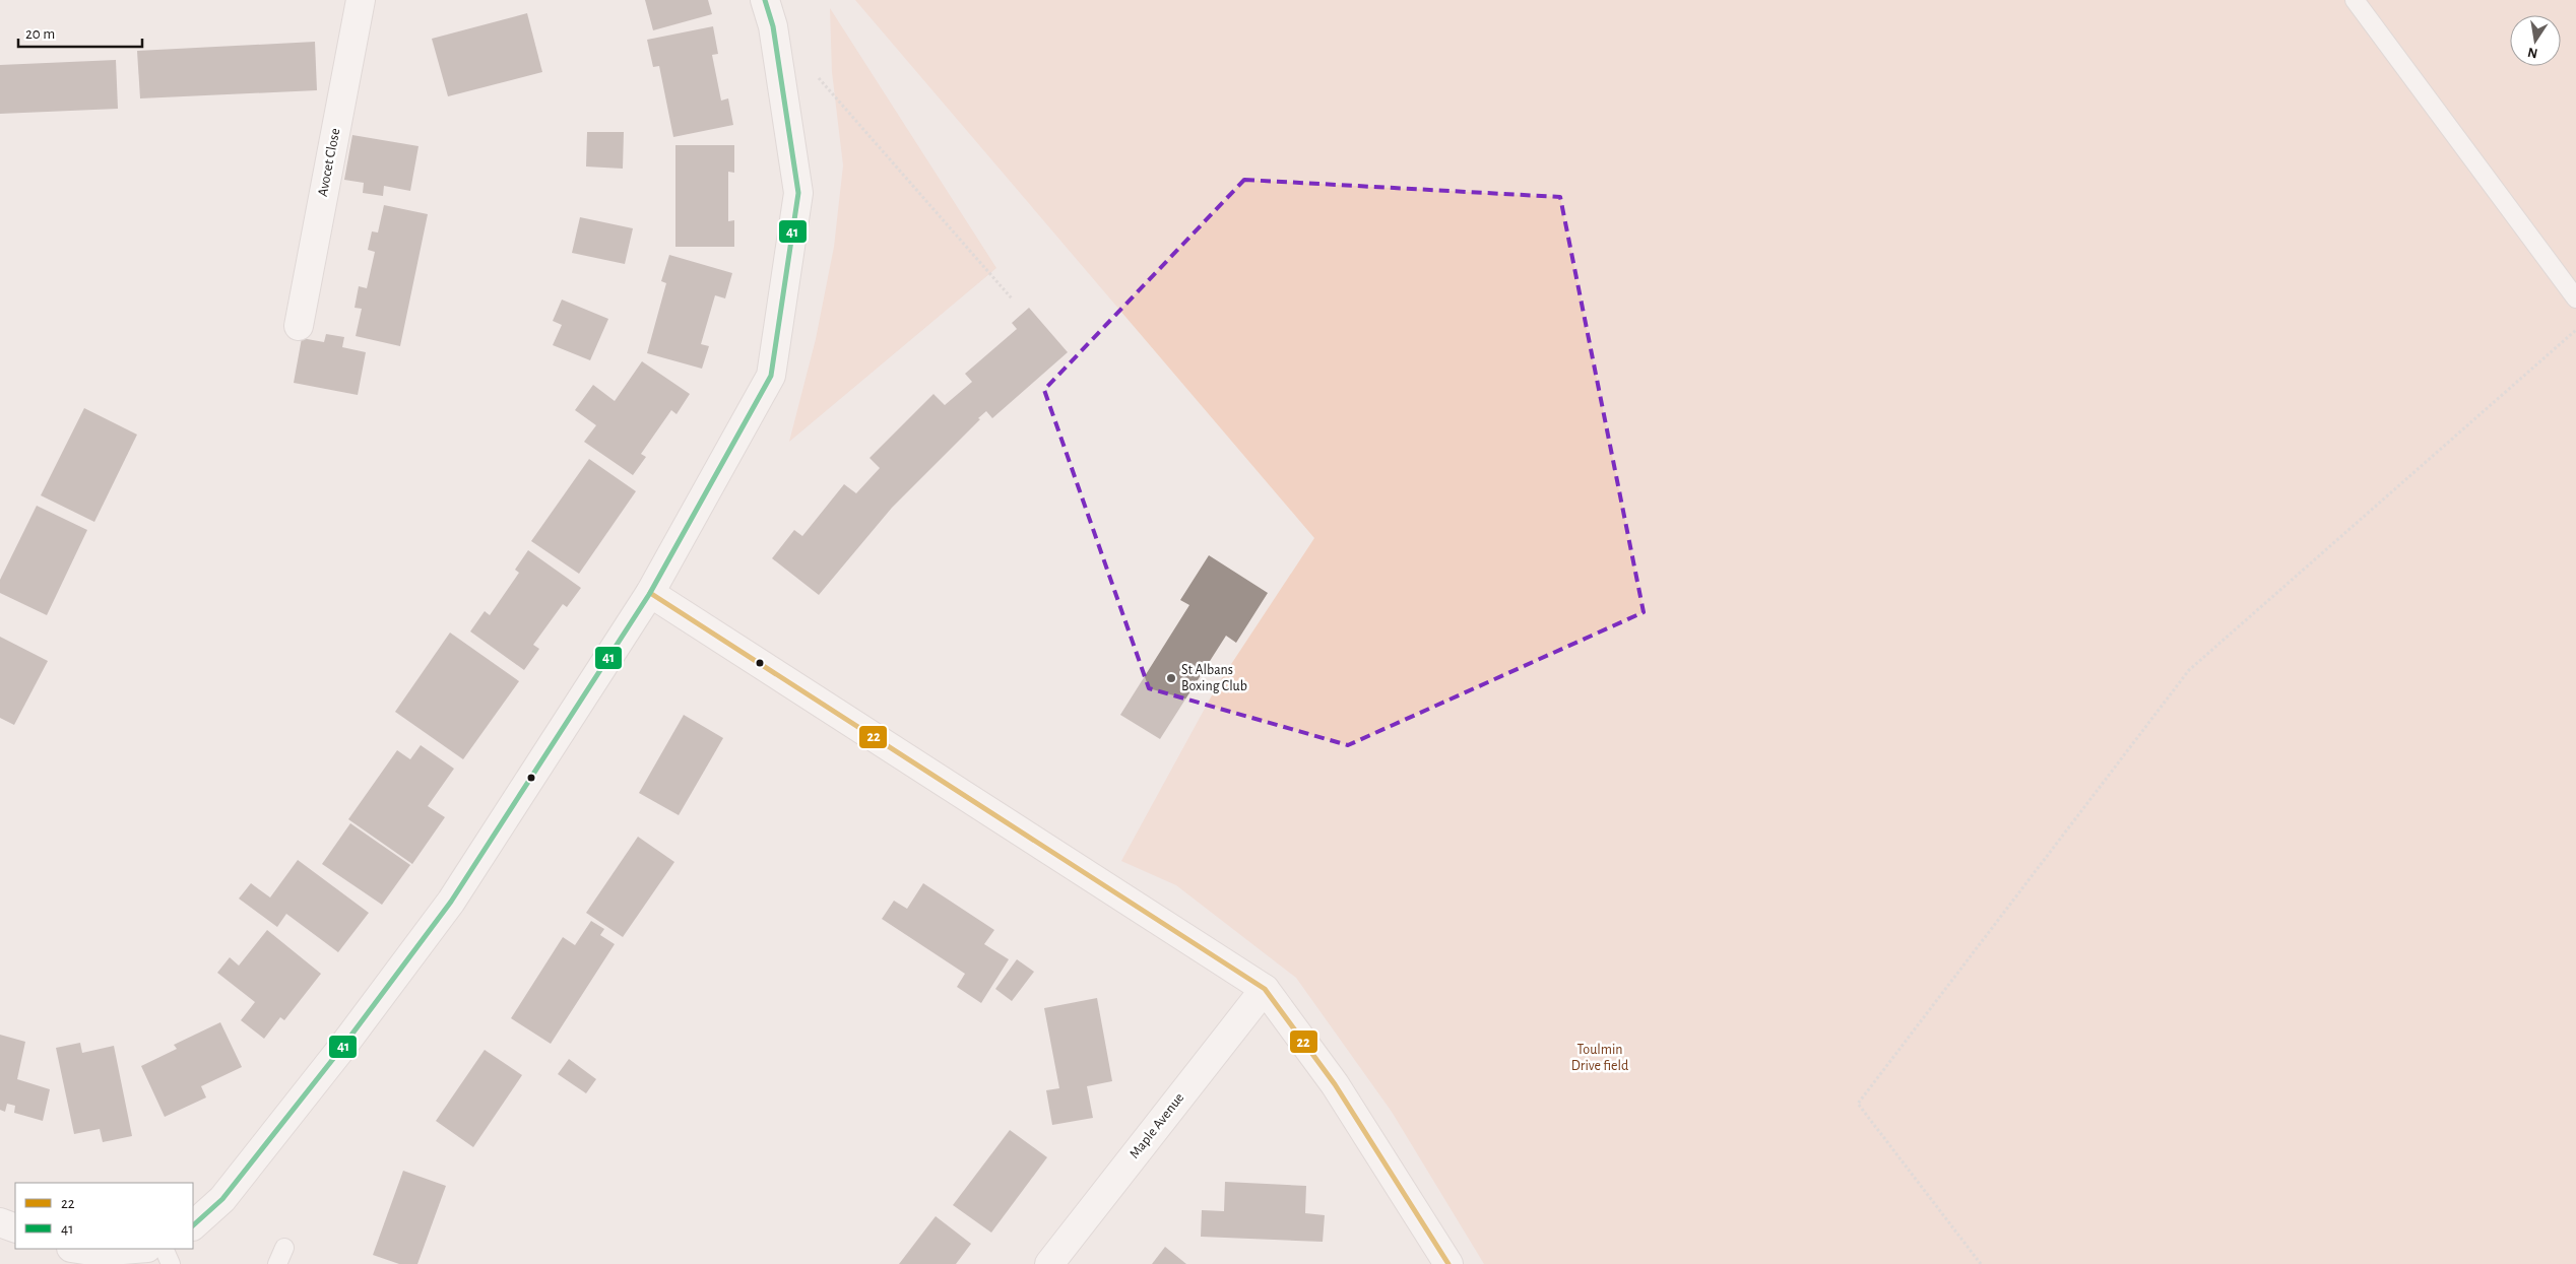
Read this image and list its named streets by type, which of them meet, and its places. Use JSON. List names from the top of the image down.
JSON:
{
  "streets": {
    "street": ["Avocet Close", "Maple Avenue"]
  },
  "parks": ["Toulmin Drive field"],
  "places": ["St Albans Boxing Club"],
  "lines": ["transit line 41", "transit line 22"],
  "legend": ["22", "41"],
  "scale_bar": "20 m",
  "north": "bottom"
}
